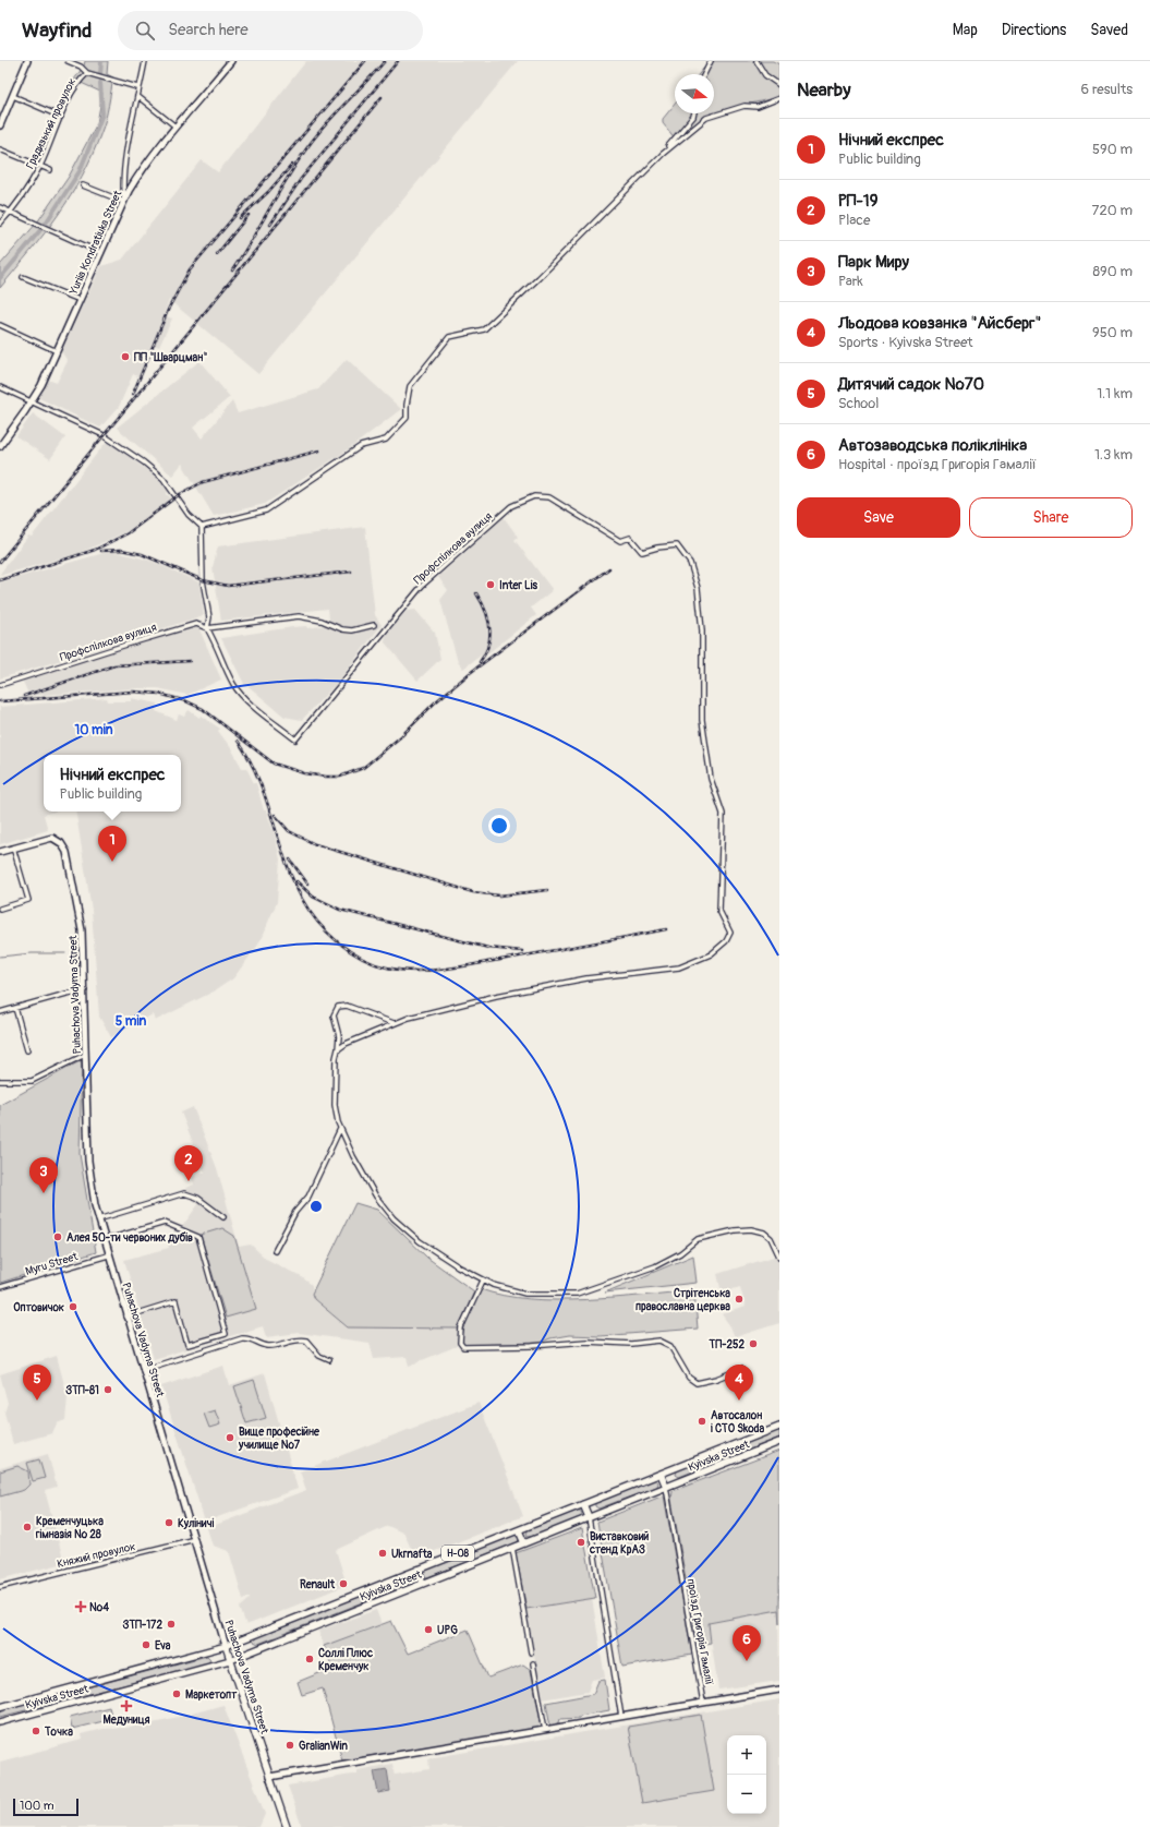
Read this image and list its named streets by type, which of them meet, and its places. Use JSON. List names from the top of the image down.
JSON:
{
  "streets": {
    "main road": ["Puhachova Vadyma Street", "Kyivska Street", "Н-08"],
    "street": [
      "Градизький провулок",
      "Yuriia Kondratiuka Street",
      "Профспілкова вулиця",
      "Myru Street",
      "Княжий провулок",
      "проїзд Григорія Гамалії"
    ]
  },
  "crossings": [
    ["Puhachova Vadyma Street", "Myru Street"],
    ["Puhachova Vadyma Street", "Kyivska Street"],
    ["Puhachova Vadyma Street", "Княжий провулок"],
    ["Kyivska Street", "проїзд Григорія Гамалії"]
  ],
  "places": {
    "other": [
      "ПП \"Шварцман\"",
      "Inter Lis",
      "Алея 50-ти червоних дубів",
      "Стрітенська православна церква",
      "Оптовичок",
      "ТП-252",
      "ЗТП-81",
      "Автосалон і СТО Skoda",
      "Вище професійне училище №7",
      "Куліничі",
      "Кременчуцька гімназія № 28",
      "Виставковий стенд КрАЗ",
      "Ukrnafta",
      "Renault",
      "ЗТП-172",
      "UPG",
      "Eva",
      "Соллі Плюс Кременчук",
      "Маркетопт",
      "Точка",
      "GralianWin"
    ],
    "health": ["№4", "Медуниця"]
  },
  "scale_bar": "100 m",
  "north": "right",
  "page": {
    "header": "Wayfind",
    "search": "Search here",
    "nav": ["Map", "Directions", "Saved"],
    "heading": ["Nearby", "6 results"],
    "list": [
      {
        "mark": "1",
        "name": "Нічний експрес",
        "note": "Public building",
        "value": "590 m"
      },
      {
        "mark": "2",
        "name": "РП-19",
        "note": "Place",
        "value": "720 m"
      },
      {
        "mark": "3",
        "name": "Парк Миру",
        "note": "Park",
        "value": "890 m"
      },
      {
        "mark": "4",
        "name": "Льодова ковзанка \"Айсберг\"",
        "note": "Sports · Kyivska Street",
        "value": "950 m"
      },
      {
        "mark": "5",
        "name": "Дитячий садок №70",
        "note": "School",
        "value": "1.1 km"
      },
      {
        "mark": "6",
        "name": "Автозаводська поліклініка",
        "note": "Hospital · проїзд Григорія Гамалії",
        "value": "1.3 km"
      }
    ],
    "buttons": ["Save", "Share"],
    "popup": ["Нічний експрес", "Public building"],
    "pins": [
      "1",
      "2",
      "3",
      "4",
      "5",
      "6"
    ],
    "map_buttons": ["+", "−"],
    "scale": "100 m"
  },
  "rings": ["10 min", "5 min"]
}
